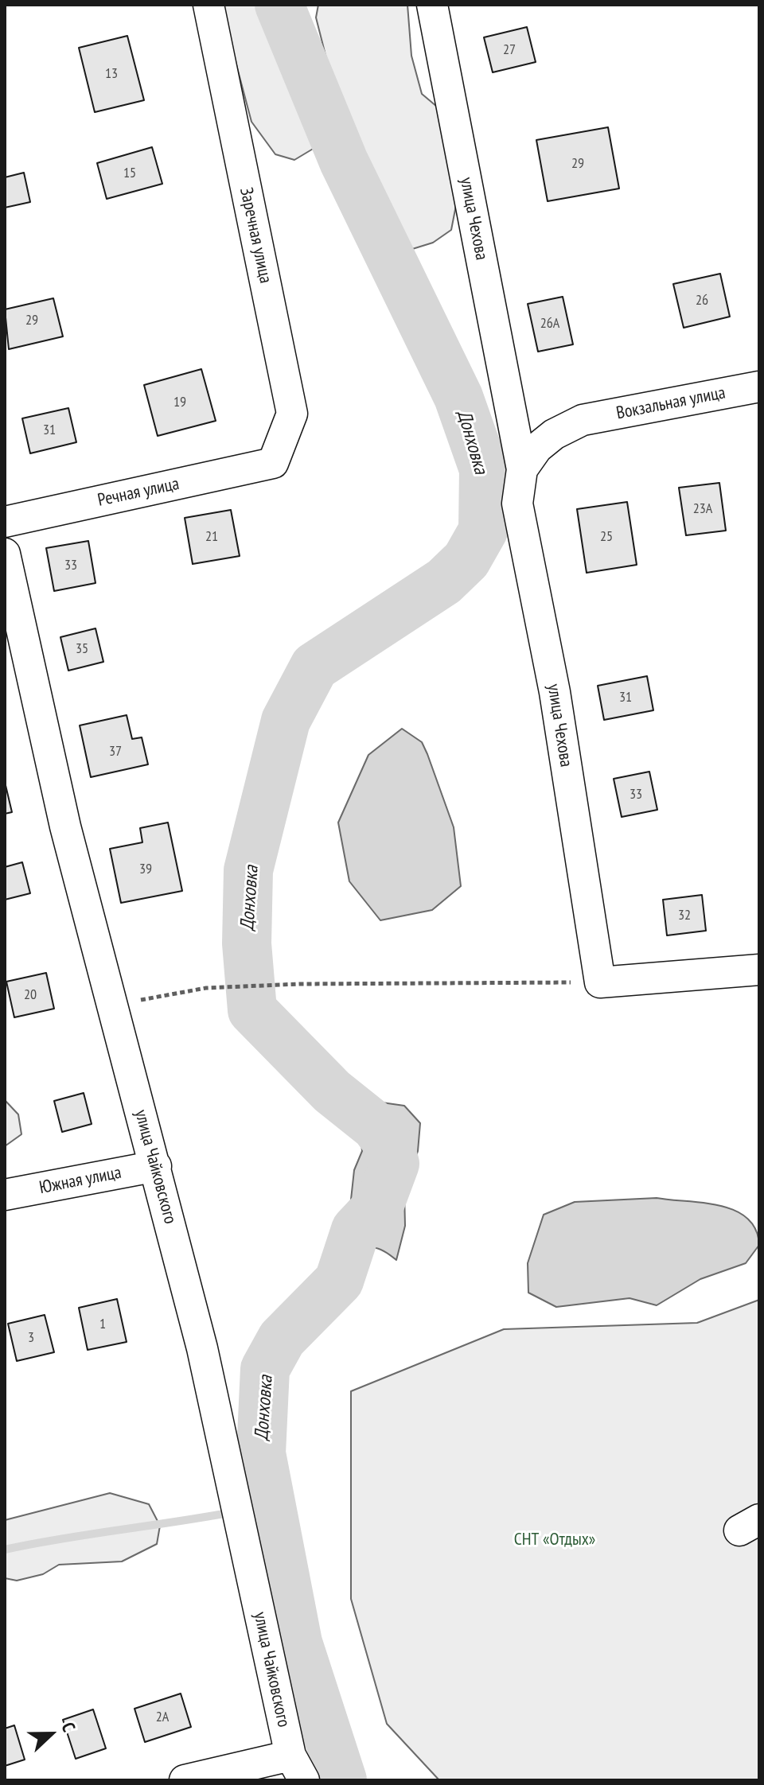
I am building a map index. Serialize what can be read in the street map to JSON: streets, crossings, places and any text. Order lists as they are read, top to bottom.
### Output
{
  "streets": {
    "street": [
      "улица Чехова",
      "Заречная улица",
      "Вокзальная улица",
      "Речная улица",
      "улица Чайковского",
      "Южная улица"
    ]
  },
  "crossings": [
    ["улица Чехова", "Вокзальная улица"],
    ["Заречная улица", "Речная улица"],
    ["улица Чайковского", "Южная улица"]
  ],
  "water": ["Донховка"],
  "parks": ["СНТ «Отдых»"],
  "house_numbers": [
    "27",
    "13",
    "29",
    "15",
    "26",
    "29",
    "26А",
    "19",
    "31",
    "23А",
    "21",
    "25",
    "33",
    "35",
    "31",
    "37",
    "33",
    "39",
    "32",
    "20",
    "1",
    "3",
    "2А"
  ],
  "north": "right"
}
